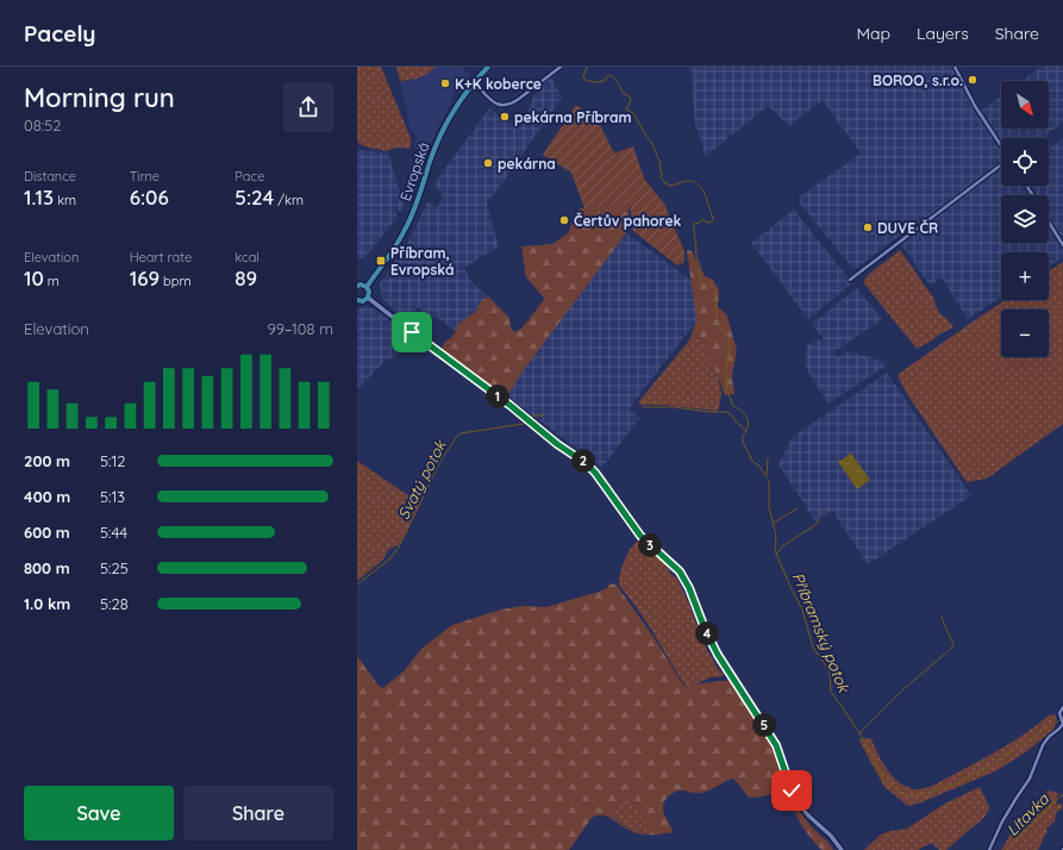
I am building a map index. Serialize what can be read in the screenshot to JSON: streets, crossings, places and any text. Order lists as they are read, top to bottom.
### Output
{
  "streets": {
    "main road": ["Evropská"]
  },
  "water": ["Svatý potok", "Příbramský potok", "Litavka"],
  "places": {
    "other": [
      "BOROO, s.r.o.",
      "K+K koberce",
      "pekárna Příbram",
      "pekárna",
      "Čertův pahorek",
      "DUVE ČR"
    ],
    "transit": ["Příbram, Evropská"]
  },
  "north": "bottom right",
  "page": {
    "header": "Pacely",
    "nav": ["Map", "Layers", "Share"],
    "heading": ["Morning run", "08:52"],
    "map_buttons": ["+", "−"],
    "stats": [
      ["Distance", "1.13 km"],
      ["Time", "6:06"],
      ["Pace", "5:24 /km"],
      ["Elevation", "10 m"],
      ["Heart rate", "169 bpm"],
      ["kcal", "89"]
    ],
    "chart": ["Elevation", "99–108 m"],
    "pins": [
      "1",
      "2",
      "3",
      "4",
      "5"
    ],
    "list": [
      {
        "name": "200 m",
        "note": "5:12"
      },
      {
        "name": "400 m",
        "note": "5:13"
      },
      {
        "name": "600 m",
        "note": "5:44"
      },
      {
        "name": "800 m",
        "note": "5:25"
      },
      {
        "name": "1.0 km",
        "note": "5:28"
      }
    ],
    "buttons": ["Save", "Share"]
  }
}
